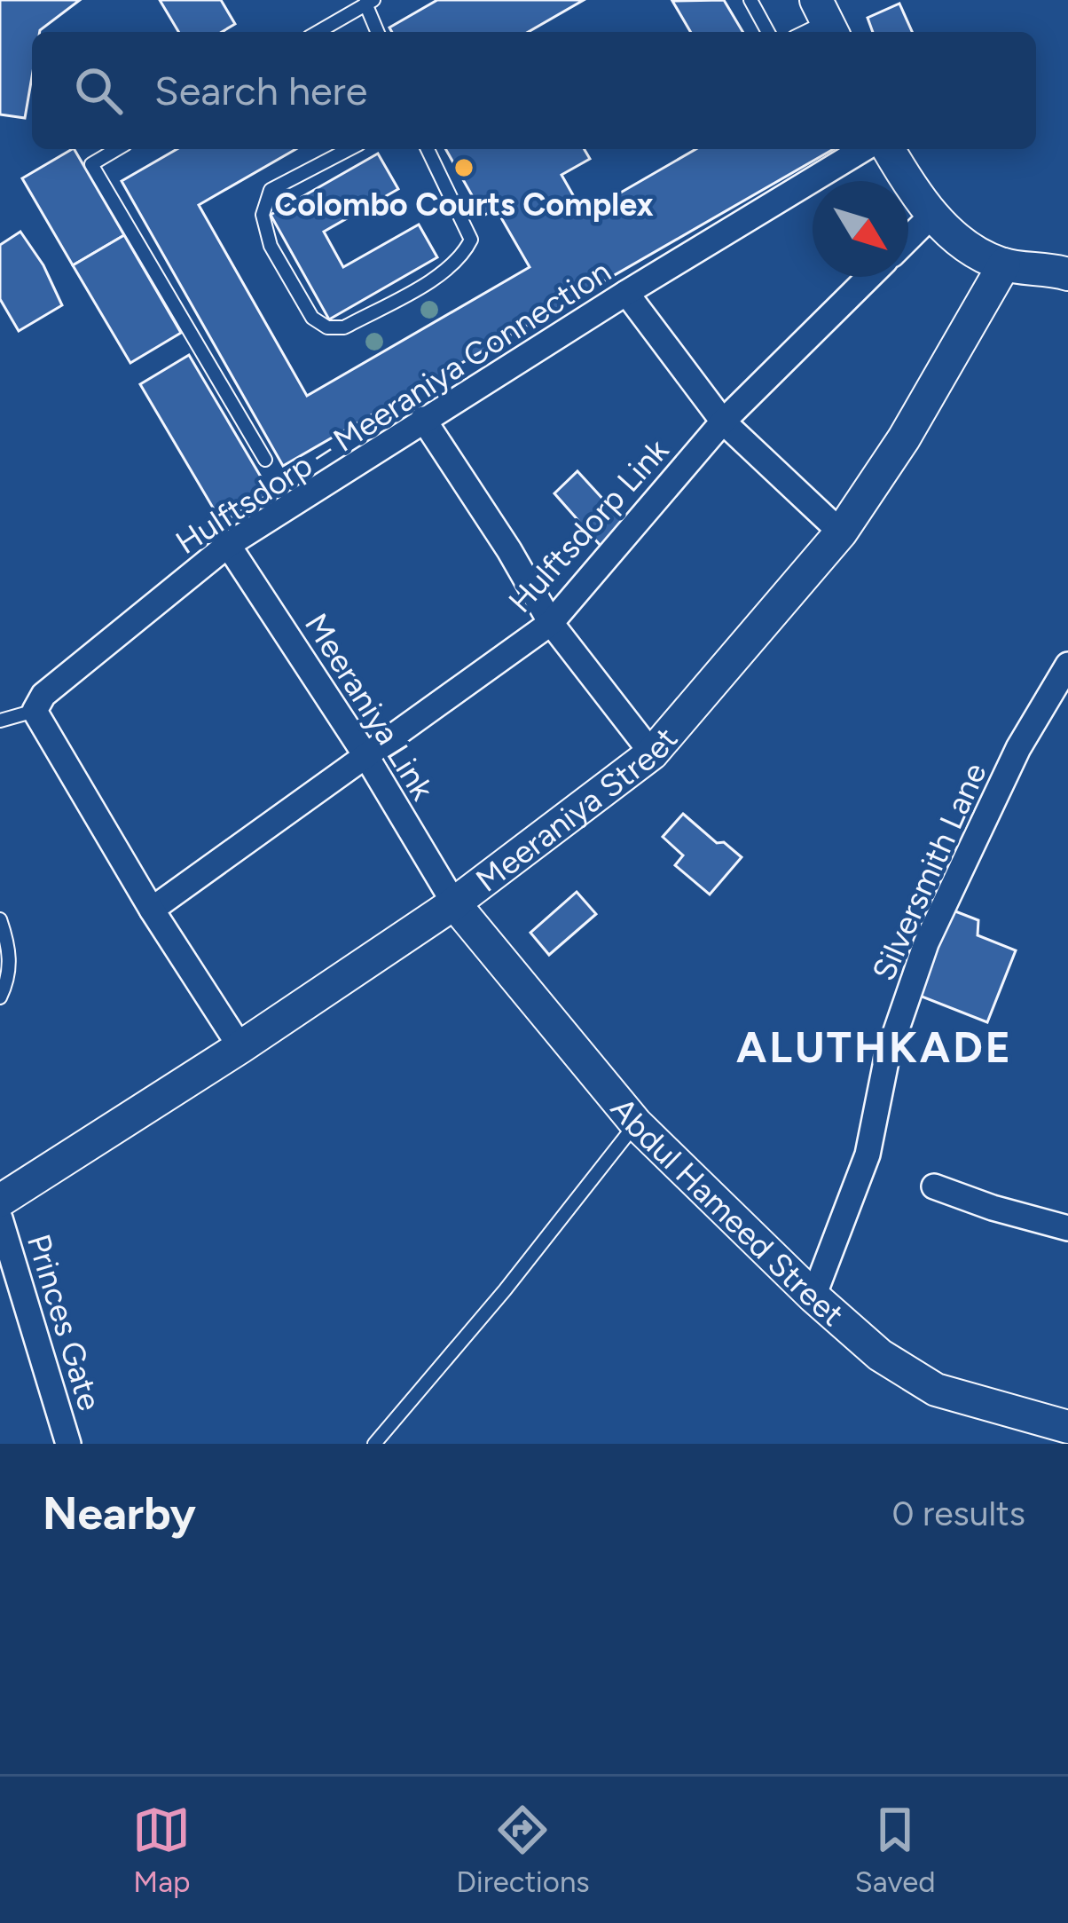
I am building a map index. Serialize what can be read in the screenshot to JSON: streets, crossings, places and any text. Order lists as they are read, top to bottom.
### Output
{
  "streets": {
    "street": [
      "Hulftsdorp – Meeraniya Connection",
      "Hulftsdorp Link",
      "Meeraniya Link",
      "Meeraniya Street",
      "Silversmith Lane",
      "Abdul Hameed Street",
      "Princes Gate"
    ]
  },
  "crossings": [
    ["Hulftsdorp – Meeraniya Connection", "Meeraniya Link"],
    ["Hulftsdorp Link", "Meeraniya Link"],
    ["Meeraniya Link", "Meeraniya Street"],
    ["Meeraniya Link", "Abdul Hameed Street"],
    ["Meeraniya Street", "Abdul Hameed Street"],
    ["Silversmith Lane", "Abdul Hameed Street"]
  ],
  "districts": ["ALUTHKADE"],
  "places": ["Colombo Courts Complex"],
  "north": "bottom right",
  "page": {
    "search": "Search here",
    "heading": ["Nearby", "0 results"],
    "nav": ["Map", "Directions", "Saved"]
  }
}
